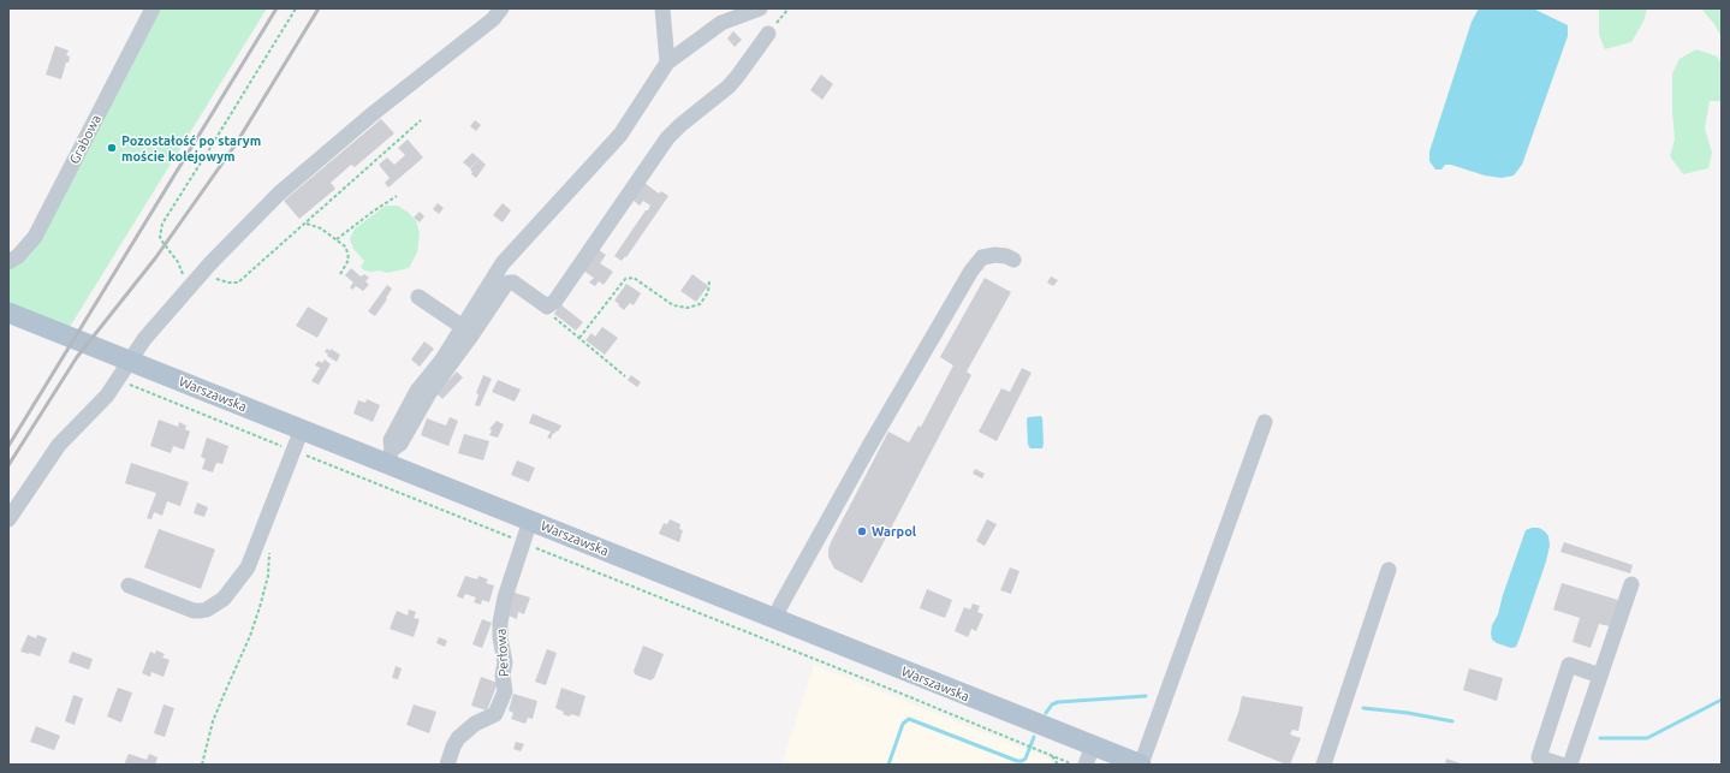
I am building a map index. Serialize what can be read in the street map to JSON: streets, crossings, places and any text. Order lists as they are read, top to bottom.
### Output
{
  "streets": {
    "main road": ["Warszawska"],
    "street": ["Grabowa", "Perłowa"]
  },
  "crossings": [
    ["Warszawska", "Perłowa"]
  ],
  "places": ["Pozostałość po starym moście kolejowym", "Warpol"]
}
